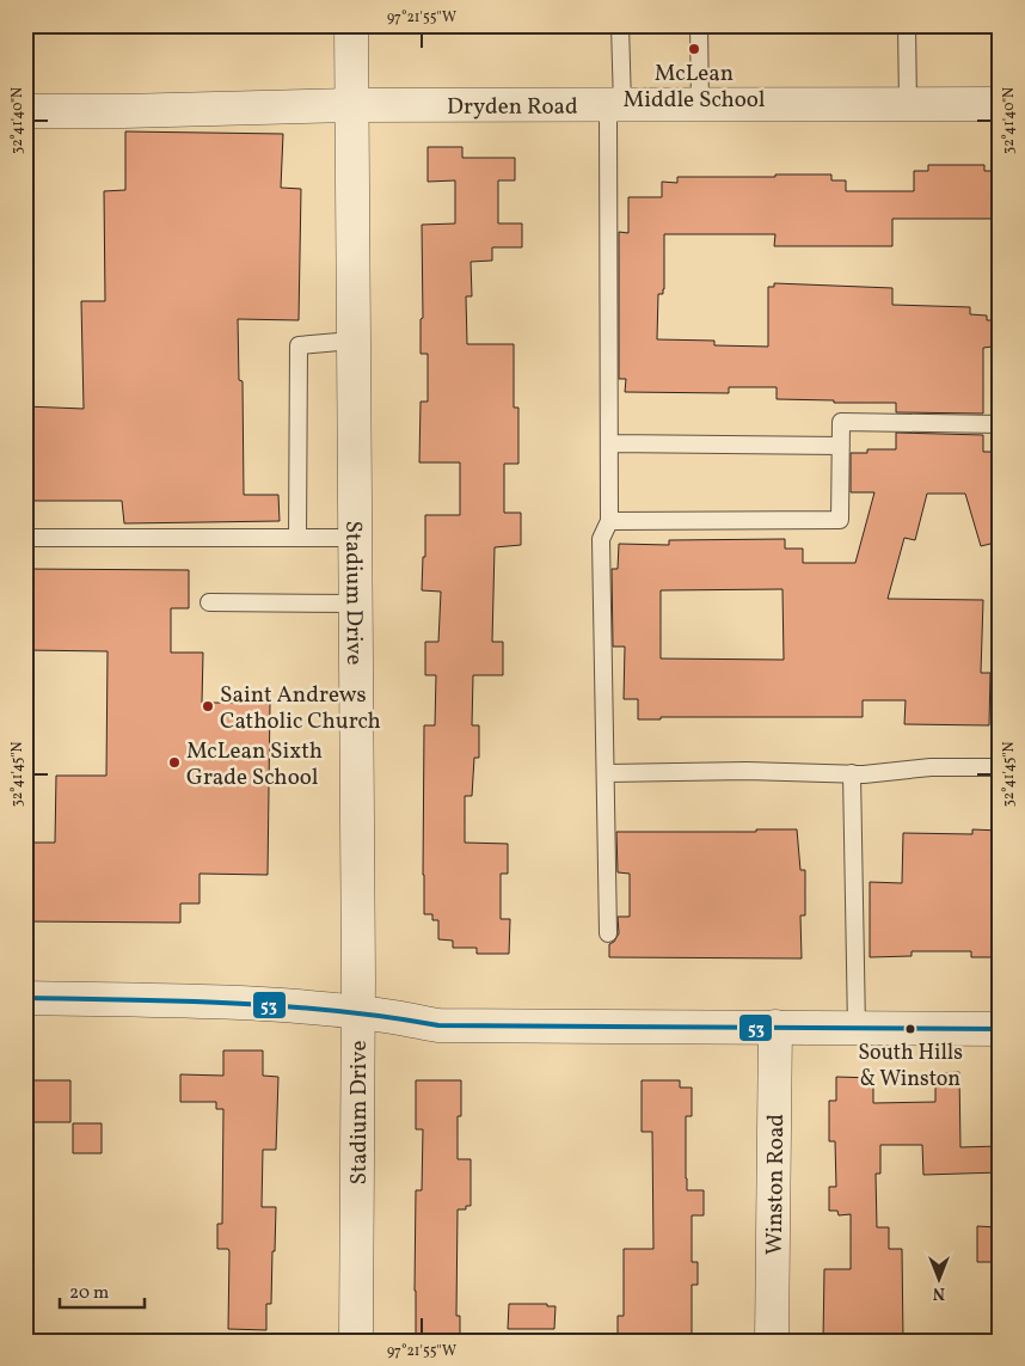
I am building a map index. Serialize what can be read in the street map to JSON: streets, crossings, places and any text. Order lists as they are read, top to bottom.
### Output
{
  "streets": {
    "street": ["Dryden Road", "Stadium Drive", "Winston Road"]
  },
  "crossings": [
    ["Dryden Road", "Stadium Drive"]
  ],
  "places": [
    "McLean Middle School",
    "Saint Andrews Catholic Church",
    "McLean Sixth Grade School",
    "South Hills & Winston"
  ],
  "lines": ["transit line 53"],
  "scale_bar": "20 m",
  "north": "bottom",
  "coordinates": ["97°21'55\"W", "32°41'40\"N", "32°41'45\"N"]
}
